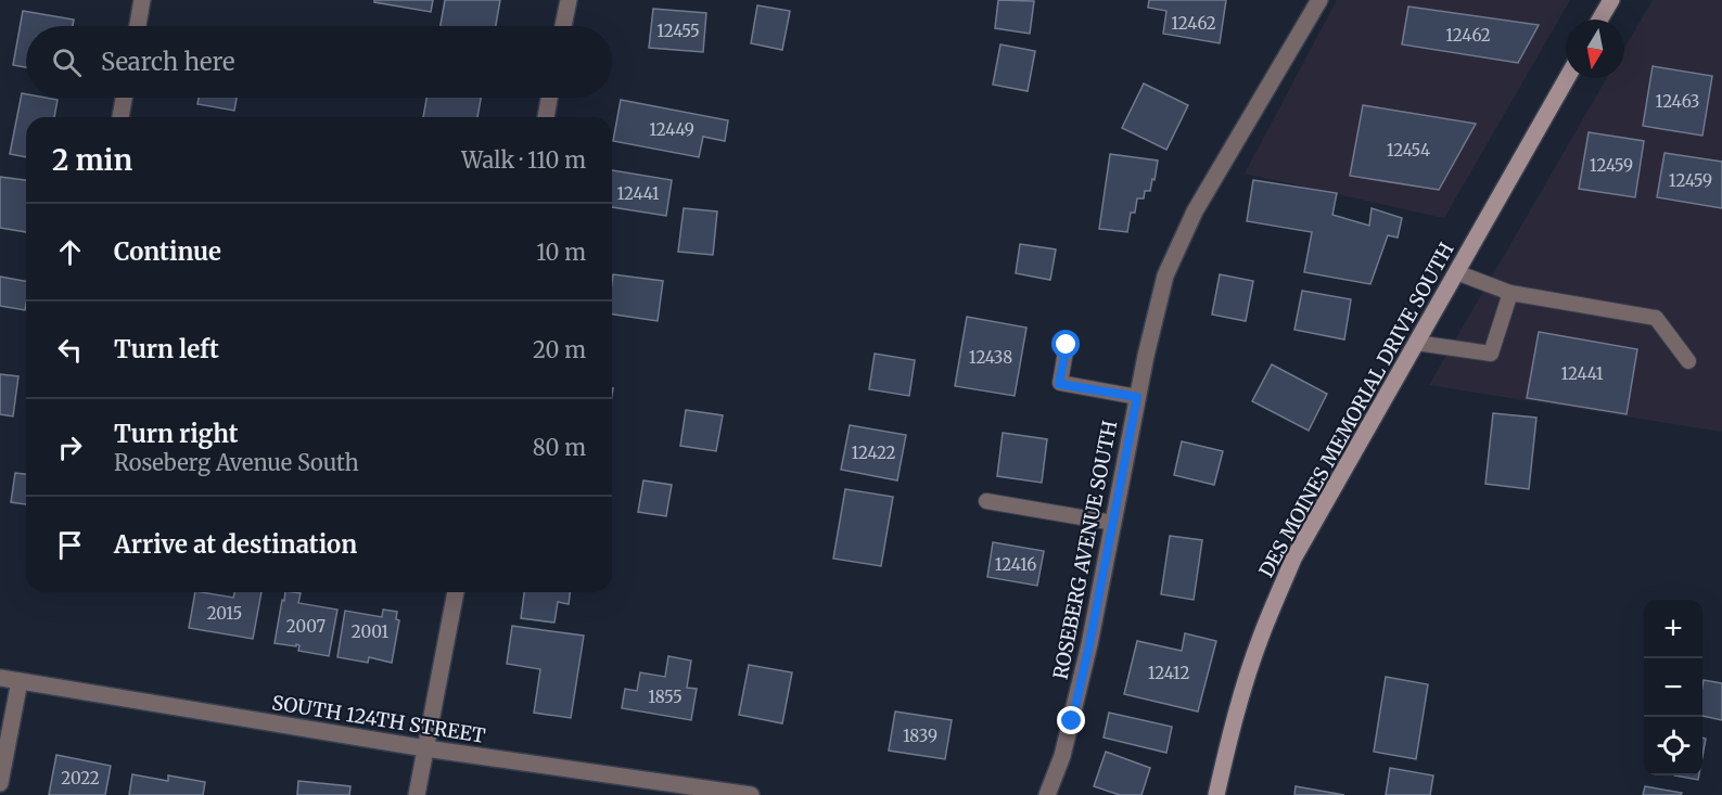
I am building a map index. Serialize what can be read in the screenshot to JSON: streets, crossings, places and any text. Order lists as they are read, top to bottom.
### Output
{
  "streets": {
    "main road": ["DES MOINES MEMORIAL DRIVE SOUTH"],
    "street": ["ROSEBERG AVENUE SOUTH", "SOUTH 124TH STREET"]
  },
  "house_numbers": [
    "12462",
    "12455",
    "12462",
    "12463",
    "12449",
    "12454",
    "12459",
    "12459",
    "12441",
    "12438",
    "12441",
    "12422",
    "12416",
    "2015",
    "2007",
    "2001",
    "12412",
    "1855",
    "1839",
    "2022"
  ],
  "north": "bottom",
  "page": {
    "search": "Search here",
    "heading": ["2 min", "Walk · 110 m"],
    "list": [
      ["Continue", "10 m"],
      ["Turn left", "20 m"],
      ["Turn right", "Roseberg Avenue South", "80 m"],
      "Arrive at destination"
    ],
    "map_buttons": ["+", "−"]
  }
}
